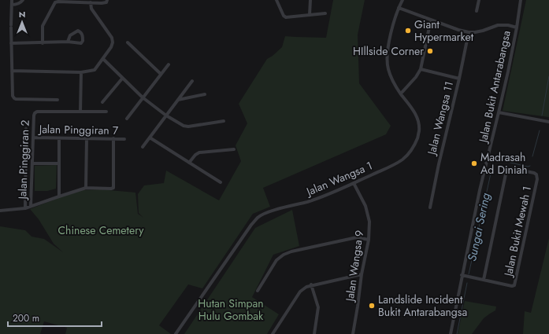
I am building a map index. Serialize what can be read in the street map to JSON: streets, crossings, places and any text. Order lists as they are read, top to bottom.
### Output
{
  "streets": {
    "street": [
      "Jalan Bukit Antarabangsa",
      "Jalan Wangsa 11",
      "Jalan Pinggiran 7",
      "Jalan Pinggiran 2",
      "Jalan Wangsa 1",
      "Jalan Bukit Mewah 1",
      "Jalan Wangsa 9"
    ]
  },
  "crossings": [
    ["Jalan Bukit Antarabangsa", "Jalan Bukit Mewah 1"],
    ["Jalan Pinggiran 7", "Jalan Pinggiran 2"],
    ["Jalan Wangsa 1", "Jalan Wangsa 9"]
  ],
  "water": ["Sungai Sering"],
  "parks": ["Chinese Cemetery", "Hutan Simpan Hulu Gombak"],
  "places": [
    "Giant Hypermarket",
    "HIllside Corner",
    "Madrasah Ad Diniah",
    "Landslide Incident Bukit Antarabangsa"
  ],
  "scale_bar": "200 m",
  "north": "top"
}
